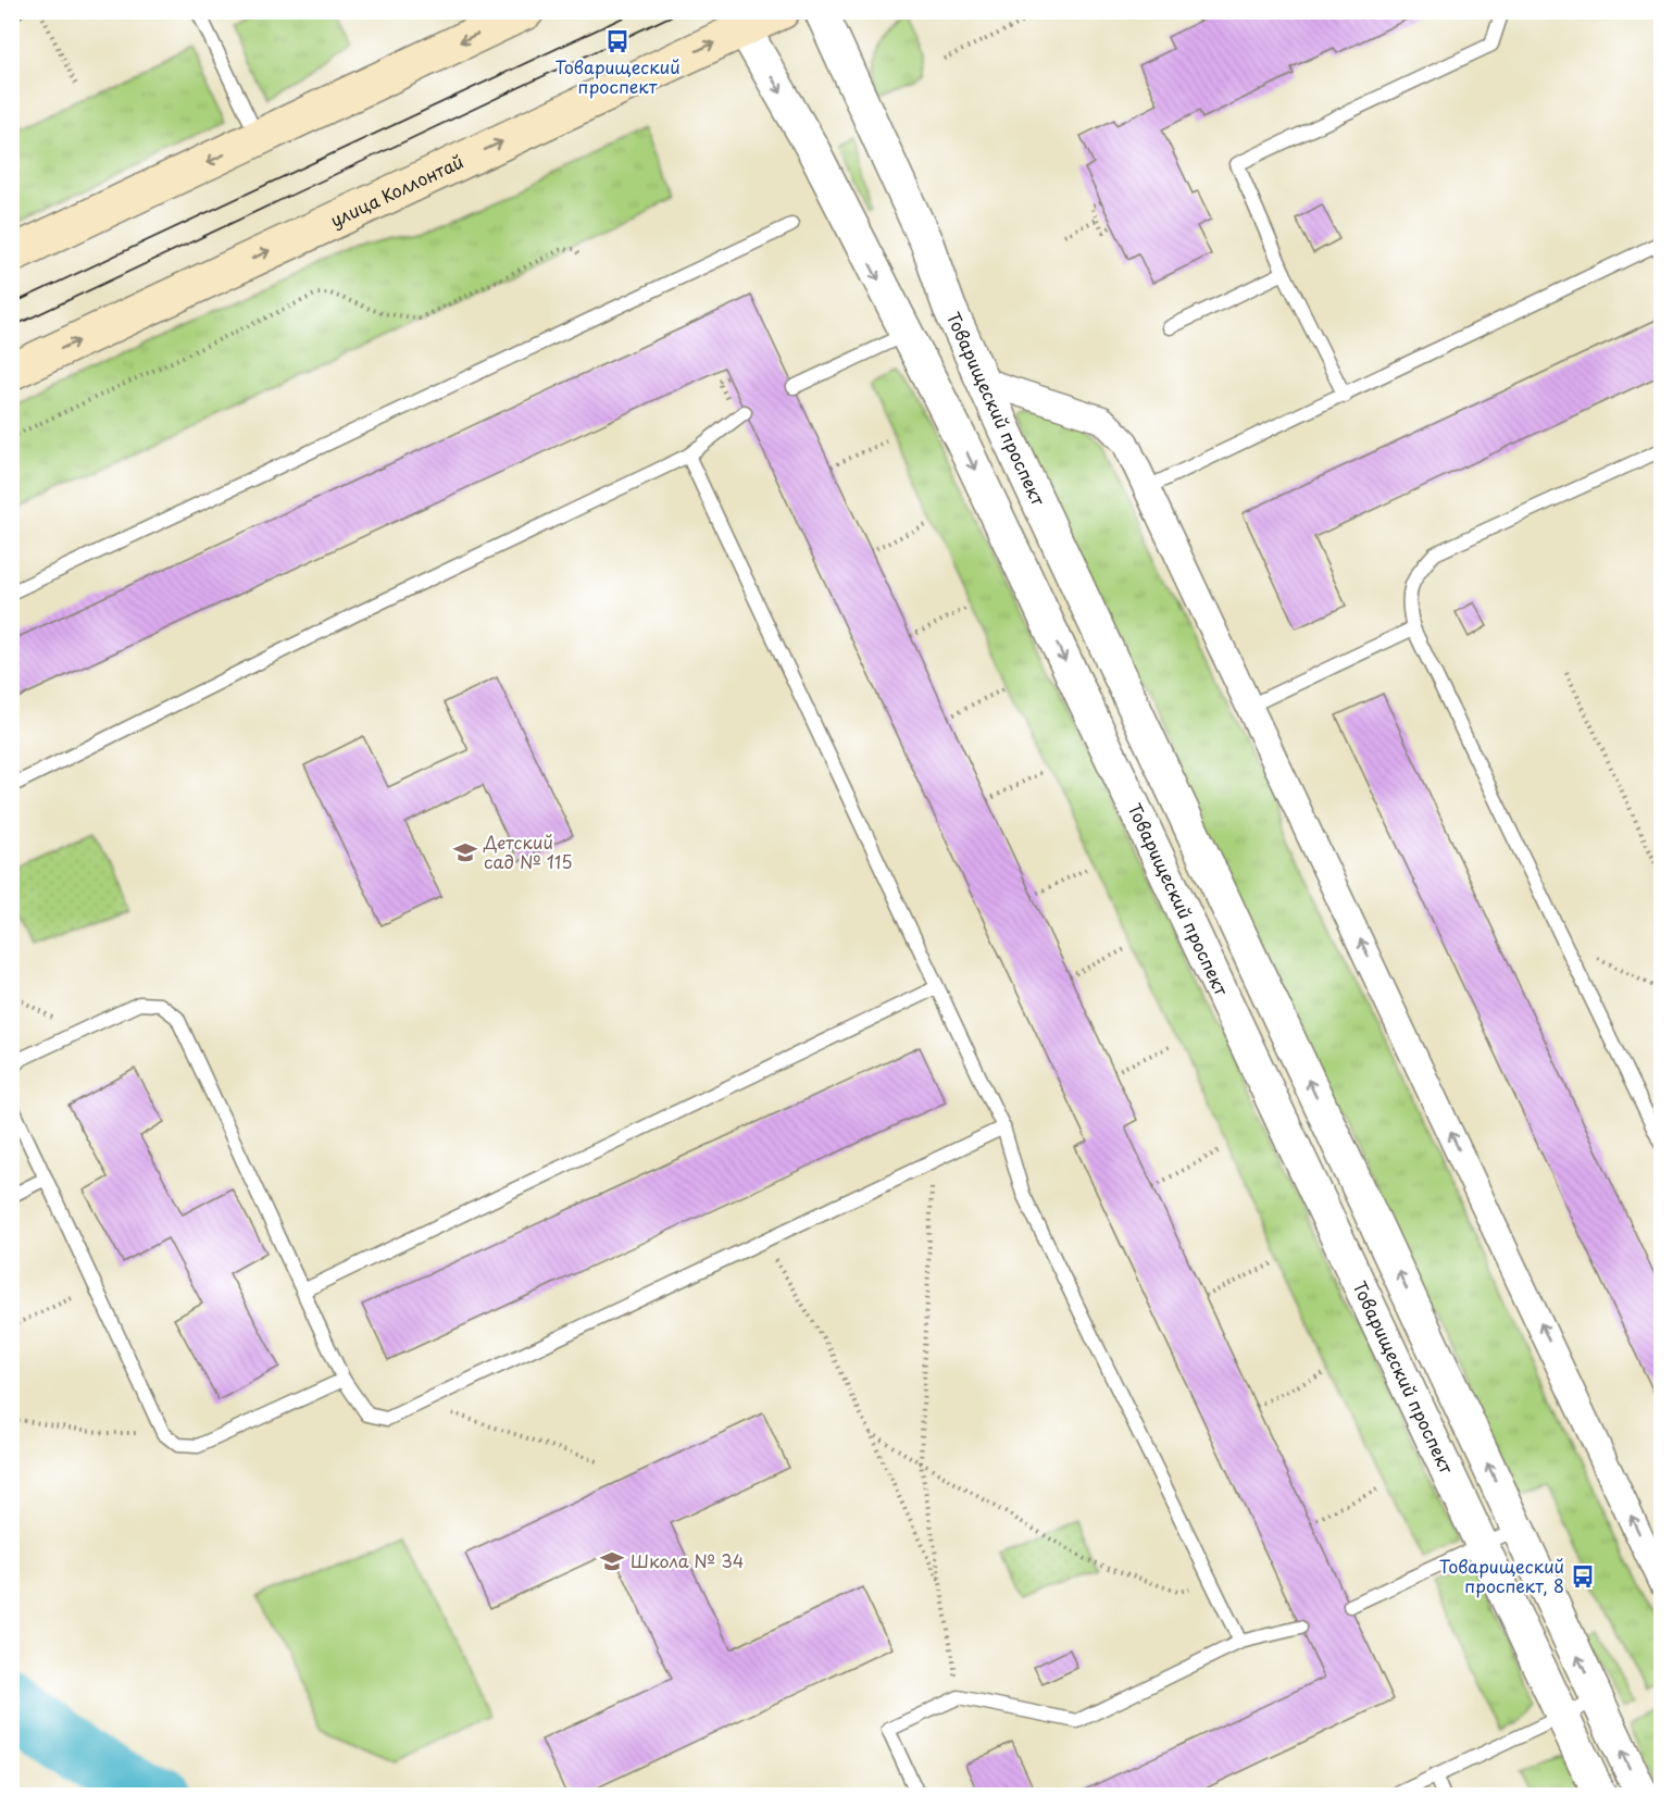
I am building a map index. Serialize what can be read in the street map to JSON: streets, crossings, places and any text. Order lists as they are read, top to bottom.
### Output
{
  "streets": {
    "main road": ["улица Коллонтай"],
    "street": ["Товарищеский проспект"]
  },
  "crossings": [
    ["улица Коллонтай", "Товарищеский проспект"]
  ],
  "places": {
    "bus stop": ["Товарищеский проспект", "Товарищеский проспект, 8"],
    "school or university": ["Детский сад № 115", "Школа № 34"]
  }
}
